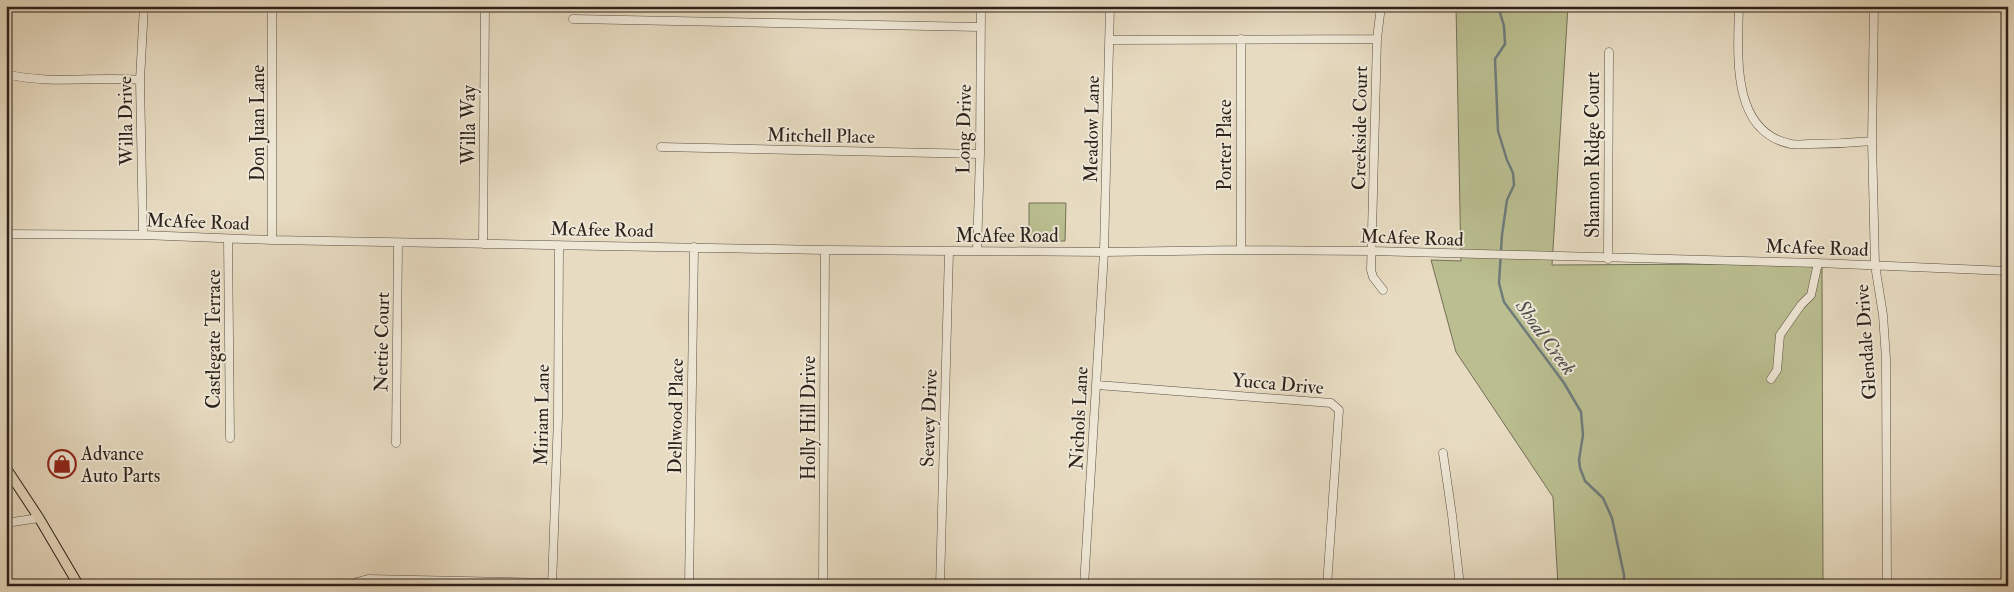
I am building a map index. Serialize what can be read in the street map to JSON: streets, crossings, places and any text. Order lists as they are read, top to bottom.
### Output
{
  "streets": {
    "street": [
      "Willa Drive",
      "Don Juan Lane",
      "Willa Way",
      "Creekside Court",
      "Long Drive",
      "Meadow Lane",
      "Mitchell Place",
      "Porter Place",
      "Shannon Ridge Court",
      "McAfee Road",
      "Castlegate Terrace",
      "Nettie Court",
      "Glendale Drive",
      "Yucca Drive",
      "Miriam Lane",
      "Dellwood Place",
      "Holly Hill Drive",
      "Seavey Drive",
      "Nichols Lane"
    ]
  },
  "crossings": [
    ["Willa Drive", "McAfee Road"],
    ["Don Juan Lane", "McAfee Road"],
    ["Willa Way", "McAfee Road"],
    ["Creekside Court", "McAfee Road"],
    ["Long Drive", "Mitchell Place"],
    ["Long Drive", "McAfee Road"],
    ["Meadow Lane", "McAfee Road"],
    ["Meadow Lane", "Nichols Lane"],
    ["Porter Place", "McAfee Road"],
    ["Shannon Ridge Court", "McAfee Road"],
    ["McAfee Road", "Castlegate Terrace"],
    ["McAfee Road", "Nettie Court"],
    ["McAfee Road", "Glendale Drive"],
    ["McAfee Road", "Miriam Lane"],
    ["McAfee Road", "Dellwood Place"],
    ["McAfee Road", "Holly Hill Drive"],
    ["McAfee Road", "Seavey Drive"],
    ["McAfee Road", "Nichols Lane"],
    ["Yucca Drive", "Nichols Lane"]
  ],
  "water": ["Shoal Creek"],
  "places": {
    "shop": ["Advance Auto Parts"]
  }
}
